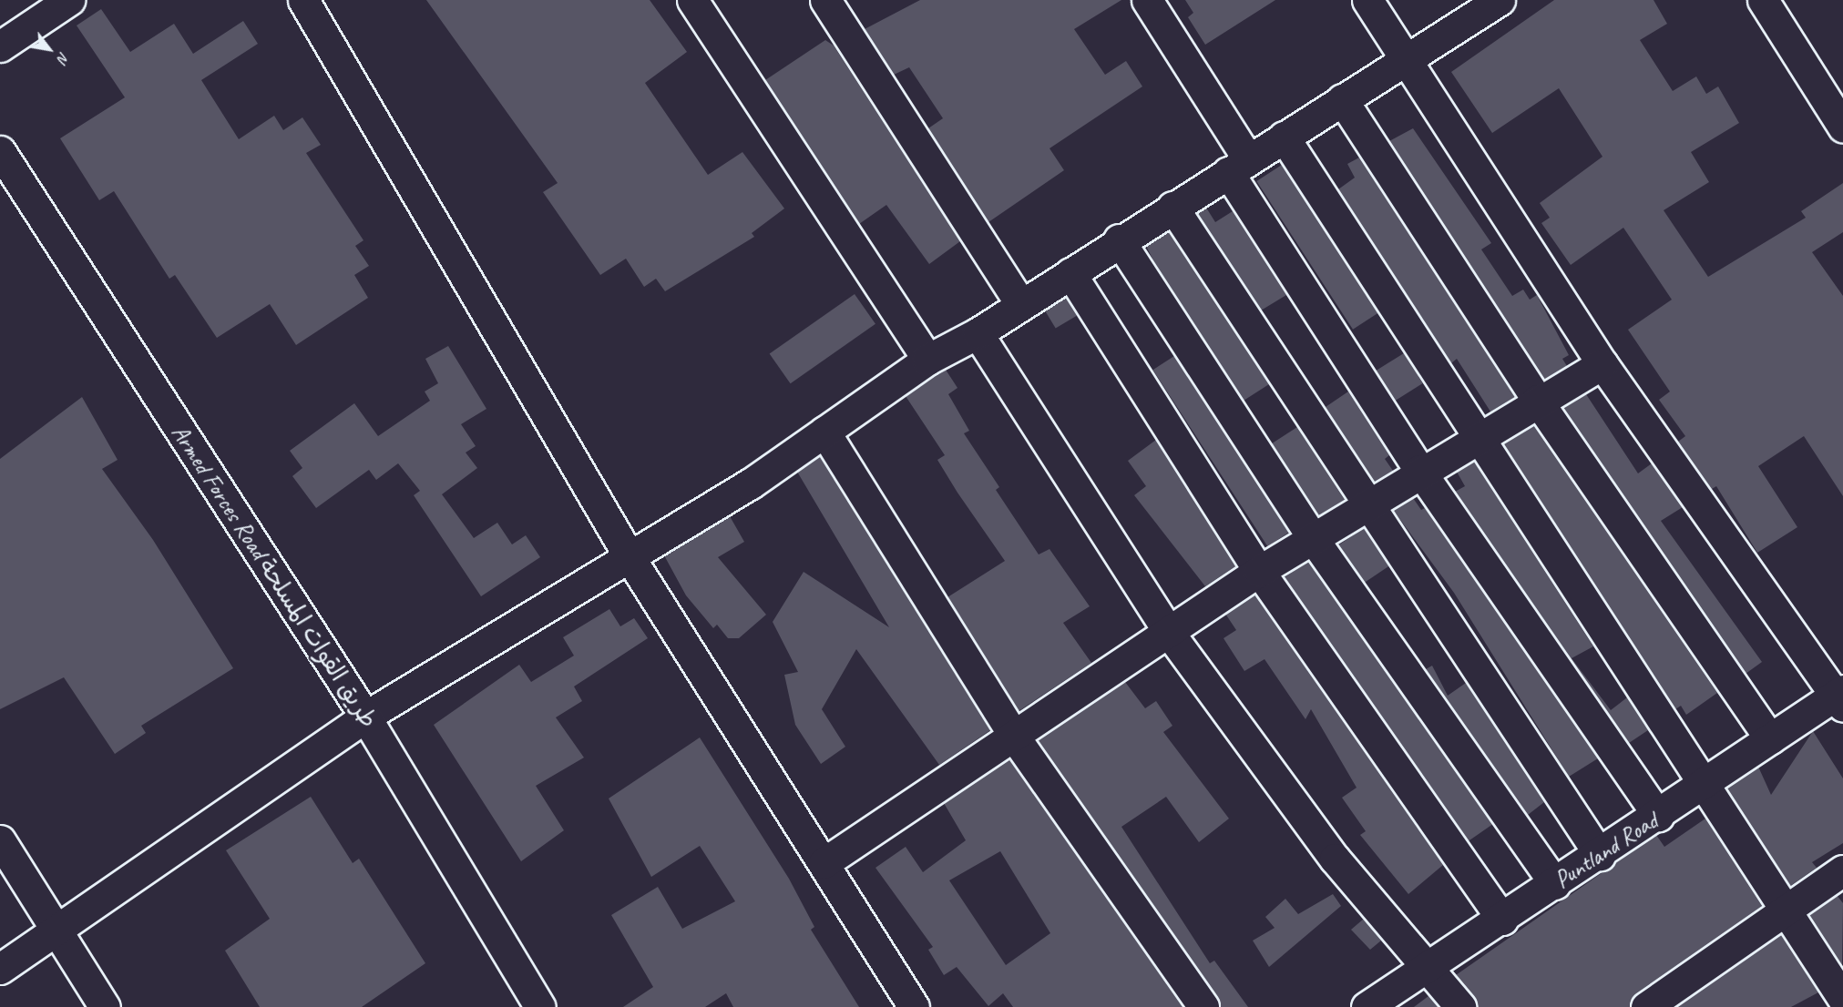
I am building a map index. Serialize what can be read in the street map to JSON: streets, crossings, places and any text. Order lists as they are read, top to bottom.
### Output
{
  "streets": {
    "street": ["Armed Forces Road طريق القوات المسلحة", "Puntland Road"]
  },
  "north": "bottom right"
}
